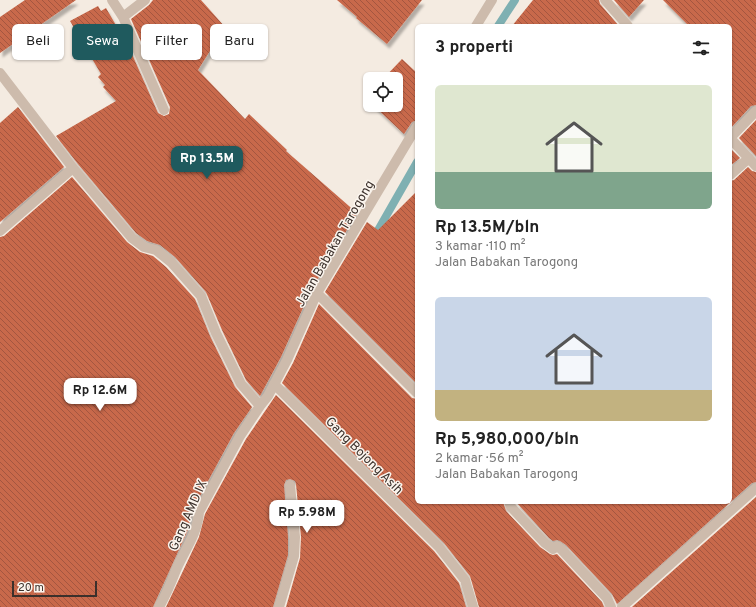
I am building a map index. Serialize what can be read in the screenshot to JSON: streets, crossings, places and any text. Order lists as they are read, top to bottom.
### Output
{
  "streets": {
    "street": ["Jalan Babakan Tarogong", "Gang Bojong Asih", "Gang AMD IX"]
  },
  "crossings": [
    ["Jalan Babakan Tarogong", "Gang Bojong Asih"],
    ["Jalan Babakan Tarogong", "Gang AMD IX"]
  ],
  "scale_bar": "20 m",
  "page": {
    "chip": [
      "Beli",
      "Sewa",
      "Filter",
      "Baru"
    ],
    "heading": "3 properti",
    "list": [
      {
        "name": "Rp 13.5M/bln",
        "note": "3 kamar · 110 m² · Jalan Babakan Tarogong"
      },
      {
        "name": "Rp 5,980,000/bln",
        "note": "2 kamar · 56 m² · Jalan Babakan Tarogong"
      }
    ],
    "price": ["Rp 13.5M", "Rp 12.6M", "Rp 5.98M"],
    "scale": "20 m"
  }
}
